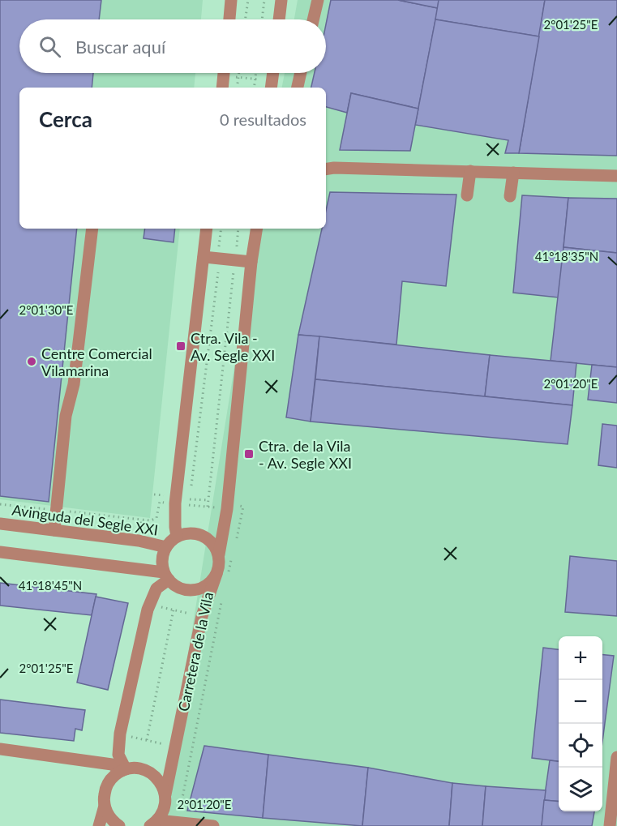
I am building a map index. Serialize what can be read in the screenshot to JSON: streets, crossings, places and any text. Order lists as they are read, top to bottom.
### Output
{
  "streets": {
    "street": ["Avinguda del Segle XXI", "Carretera de la Vila"]
  },
  "crossings": [
    ["Avinguda del Segle XXI", "Carretera de la Vila"]
  ],
  "places": {
    "transit": ["Ctra. Vila - Av. Segle XXI", "Ctra. de la Vila - Av. Segle XXI"],
    "other": ["Centre Comercial Vilamarina"]
  },
  "page": {
    "search": "Buscar aquí",
    "heading": ["Cerca", "0 resultados"],
    "map_buttons": ["+", "−"]
  },
  "coordinates": [
    "2°01'25\"E",
    "41°18'35\"N",
    "2°01'30\"E",
    "2°01'20\"E",
    "41°18'45\"N"
  ]
}
